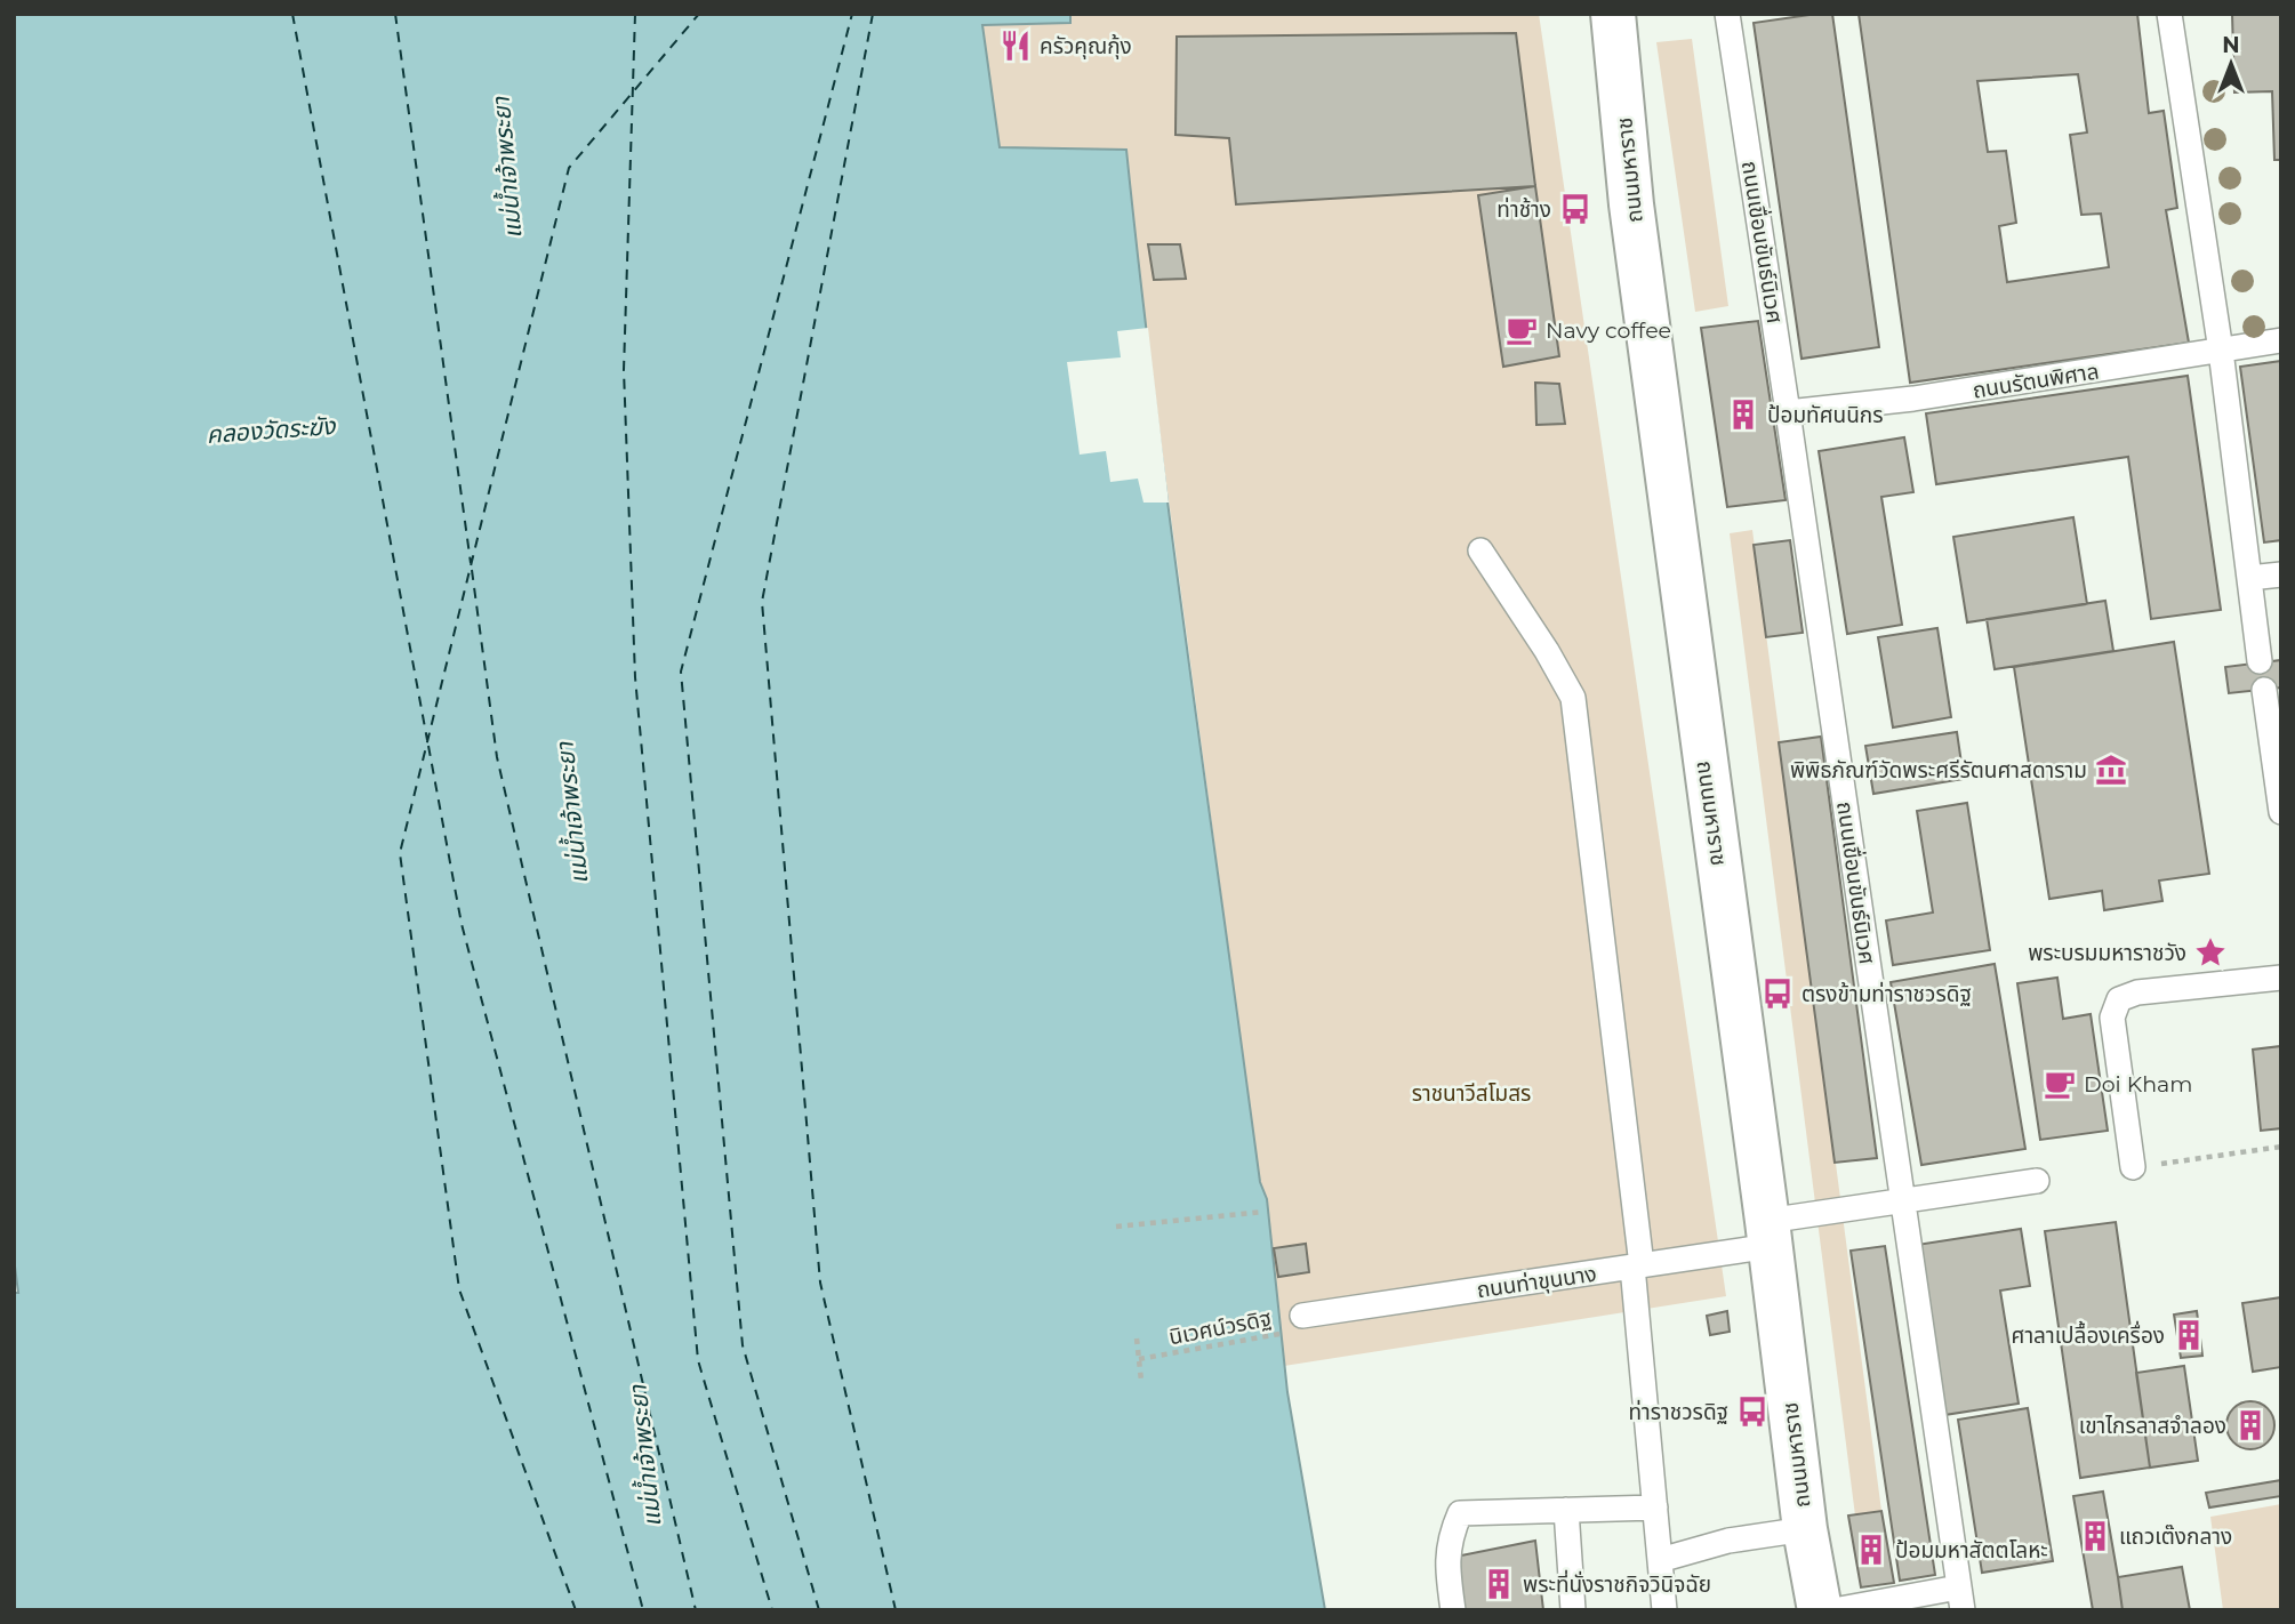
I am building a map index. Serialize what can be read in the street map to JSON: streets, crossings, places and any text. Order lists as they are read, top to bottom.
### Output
{
  "streets": {
    "street": ["ถนนมหาราช"],
    "lane": ["ถนนเขื่อนขันธ์นิเวศ", "ถนนรัตนพิศาล", "ถนนท่าขุนนาง"],
    "path": ["นิเวศน์วรดิฐ"]
  },
  "crossings": [
    ["ถนนมหาราช", "ถนนท่าขุนนาง"],
    ["ถนนเขื่อนขันธ์นิเวศ", "ถนนรัตนพิศาล"],
    ["ถนนเขื่อนขันธ์นิเวศ", "ถนนท่าขุนนาง"],
    ["ถนนท่าขุนนาง", "นิเวศน์วรดิฐ"]
  ],
  "water": ["แม่น้ำเจ้าพระยา", "คลองวัดระฆัง"],
  "parks": ["ราชนาวีสโมสร"],
  "places": {
    "restaurant": ["ครัวคุณกุ้ง"],
    "bus stop": ["ท่าช้าง", "ตรงข้ามท่าราชวรดิฐ", "ท่าราชวรดิฐ"],
    "cafe": ["Navy coffee", "Doi Kham"],
    "building": [
      "ป้อมทัศนนิกร",
      "ศาลาเปลื้องเครื่อง",
      "เขาไกรลาสจำลอง",
      "แถวเต๊งกลาง",
      "ป้อมมหาสัตตโลหะ",
      "พระที่นั่งราชกิจวินิจฉัย"
    ],
    "museum": ["พิพิธภัณฑ์วัดพระศรีรัตนศาสดาราม"],
    "place": ["พระบรมมหาราชวัง"]
  },
  "north": "top"
}
